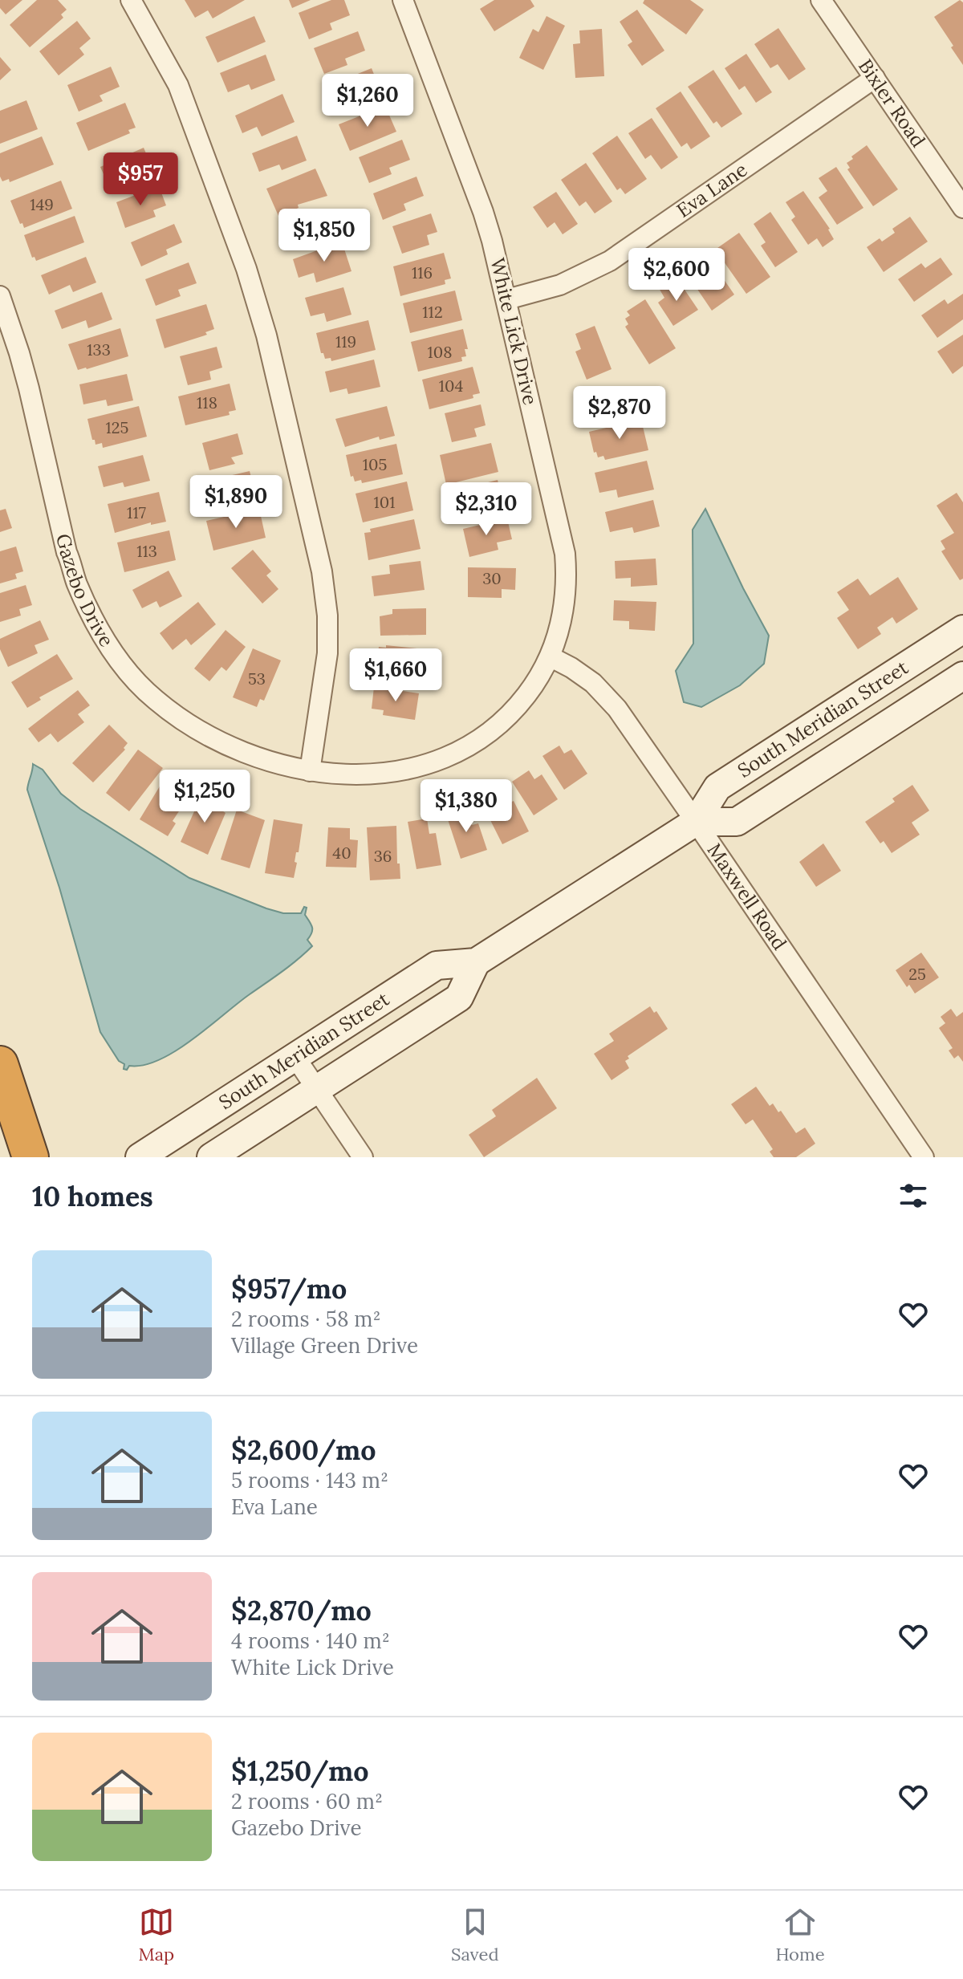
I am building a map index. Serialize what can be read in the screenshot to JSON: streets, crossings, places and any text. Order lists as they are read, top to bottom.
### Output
{
  "streets": {
    "main road": ["South Meridian Street"],
    "street": [
      "Bixler Road",
      "Eva Lane",
      "White Lick Drive",
      "Gazebo Drive",
      "Maxwell Road"
    ]
  },
  "crossings": [
    ["Bixler Road", "Eva Lane"],
    ["Eva Lane", "White Lick Drive"],
    ["White Lick Drive", "Gazebo Drive"],
    ["White Lick Drive", "Maxwell Road"],
    ["South Meridian Street", "Maxwell Road"]
  ],
  "house_numbers": [
    "149",
    "116",
    "112",
    "119",
    "133",
    "108",
    "104",
    "118",
    "125",
    "105",
    "101",
    "117",
    "113",
    "30",
    "53",
    "40",
    "36",
    "25"
  ],
  "page": {
    "price": [
      "$1,260",
      "$957",
      "$1,850",
      "$2,600",
      "$2,870",
      "$1,890",
      "$2,310",
      "$1,660",
      "$1,250",
      "$1,380"
    ],
    "heading": "10 homes",
    "list": [
      {
        "name": "$957/mo",
        "note": "2 rooms · 58 m² · Village Green Drive"
      },
      {
        "name": "$2,600/mo",
        "note": "5 rooms · 143 m² · Eva Lane"
      },
      {
        "name": "$2,870/mo",
        "note": "4 rooms · 140 m² · White Lick Drive"
      },
      {
        "name": "$1,250/mo",
        "note": "2 rooms · 60 m² · Gazebo Drive"
      }
    ],
    "tabs": ["Map", "Saved", "Home"]
  }
}
